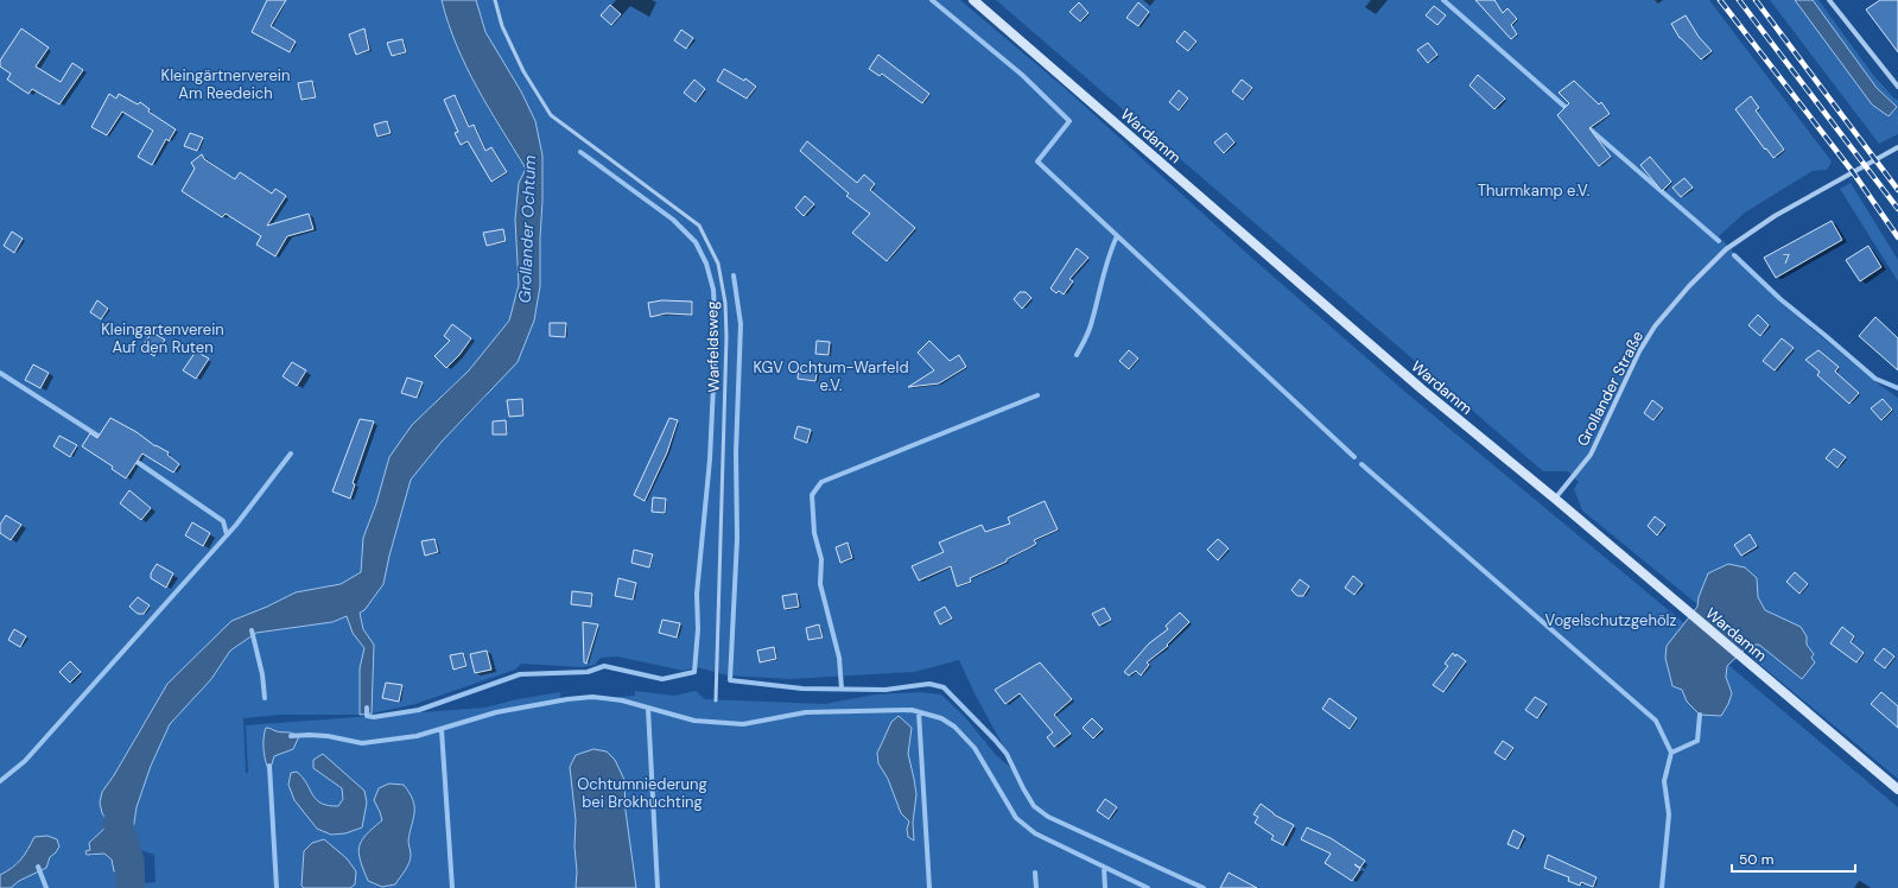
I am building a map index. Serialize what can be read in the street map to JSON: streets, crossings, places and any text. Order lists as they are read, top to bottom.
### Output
{
  "streets": {
    "street": ["Wardamm", "Grollander Straße"],
    "lane": ["Warfeldsweg"]
  },
  "crossings": [
    ["Wardamm", "Grollander Straße"]
  ],
  "water": ["Grollander Ochtum"],
  "parks": [
    "Kleingärtnerverein Am Reedeich",
    "Thurmkamp e.V.",
    "Kleingartenverein Auf den Ruten",
    "KGV Ochtum-Warfeld e.V.",
    "Vogelschutzgehölz",
    "Ochtumniederung bei Brokhuchting"
  ],
  "house_numbers": ["7"],
  "scale_bar": "50 m"
}
